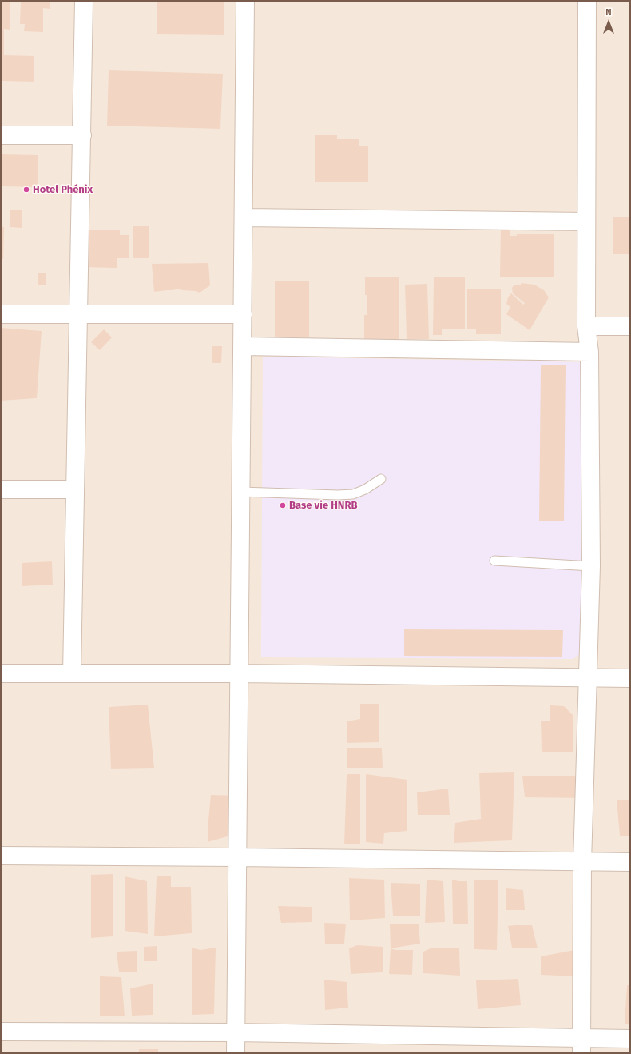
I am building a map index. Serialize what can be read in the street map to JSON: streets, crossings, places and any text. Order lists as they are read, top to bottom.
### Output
{
  "places": ["Hotel Phénix", "Base vie HNRB"],
  "north": "top"
}
